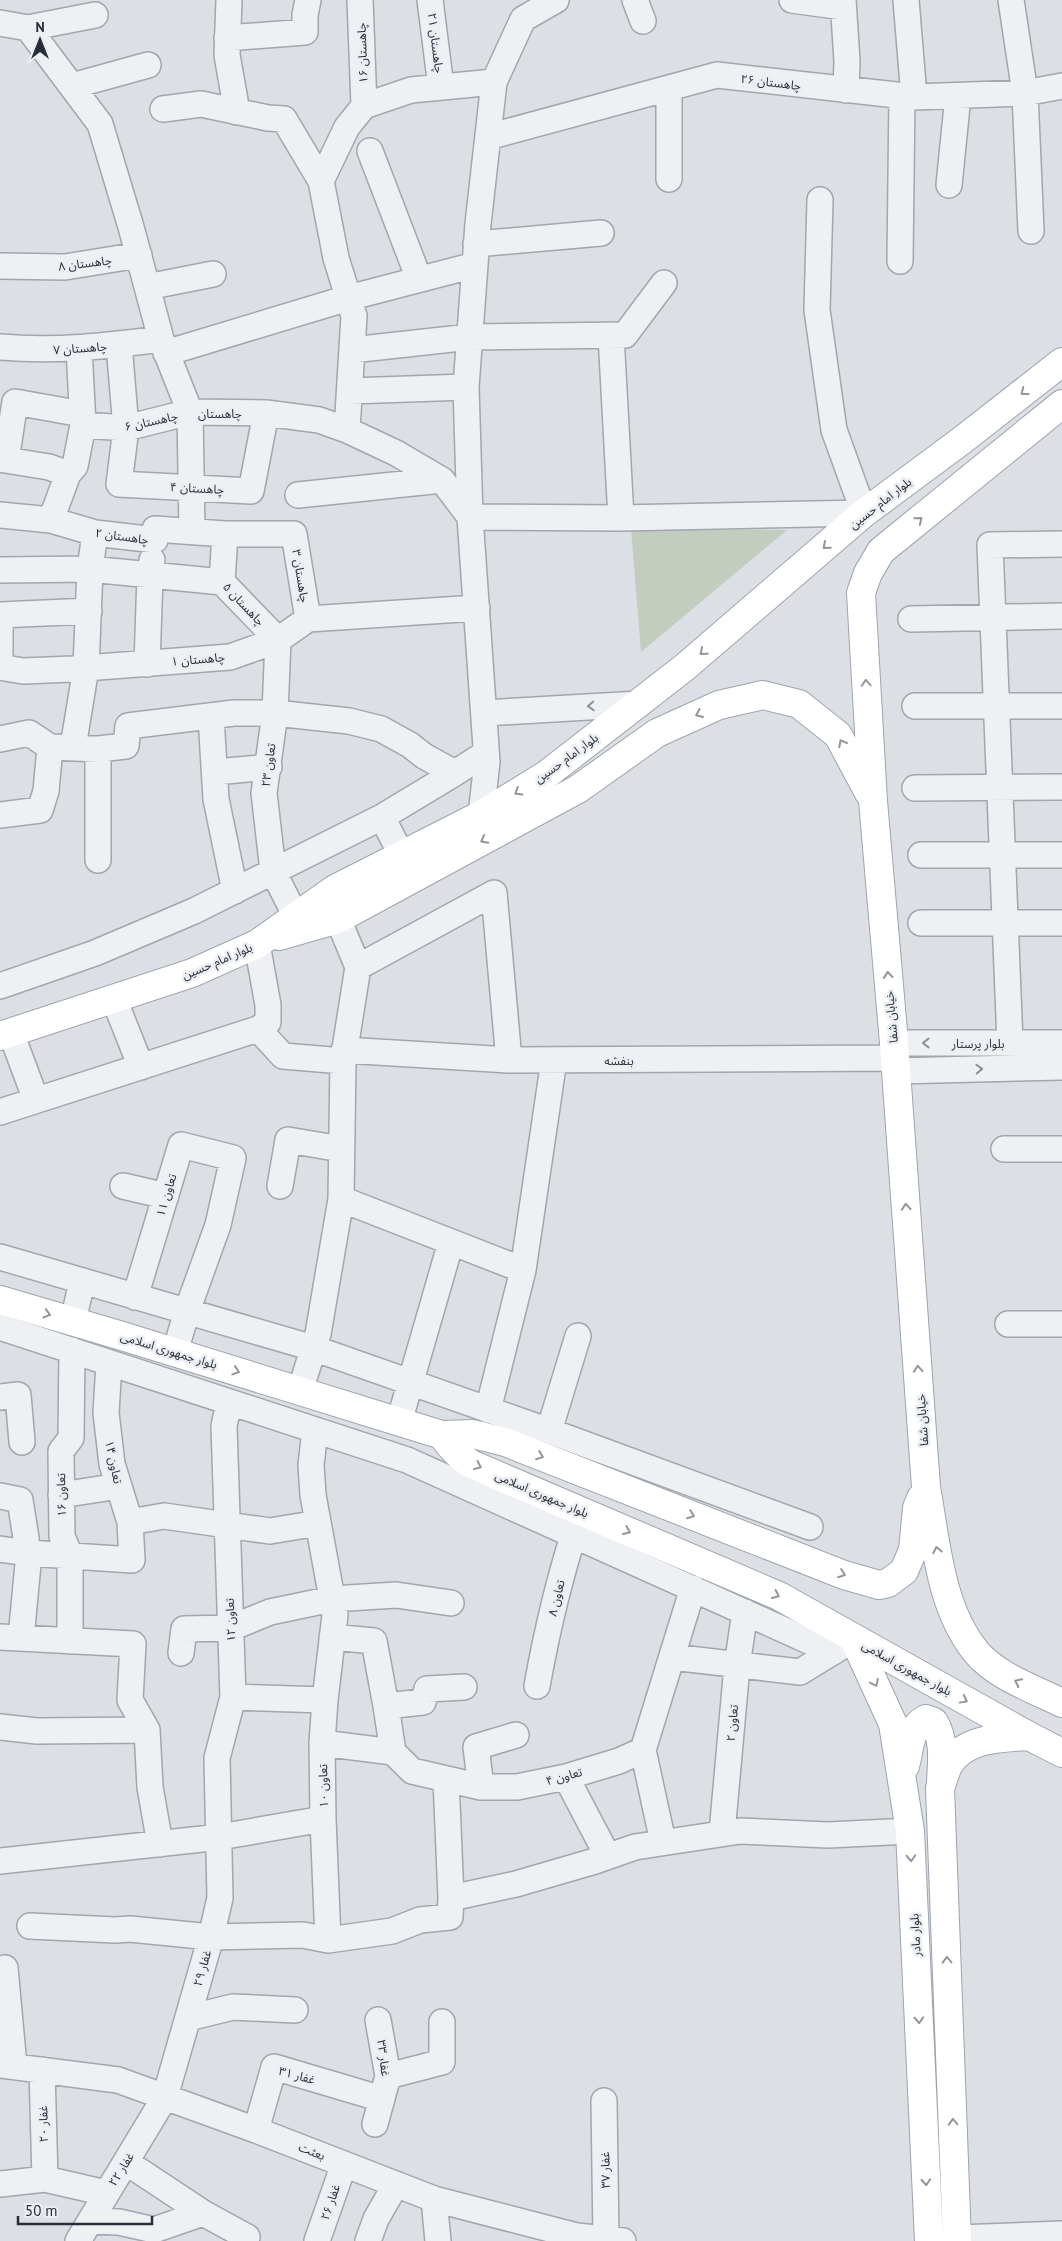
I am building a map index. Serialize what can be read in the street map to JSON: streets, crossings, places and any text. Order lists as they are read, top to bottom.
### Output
{
  "streets": {
    "main road": [
      "بلوار امام حسین",
      "خیابان شفا",
      "بلوار جمهوری اسلامی",
      "بلوار مادر"
    ],
    "street": [
      "چاهستان ۲۱",
      "چاهستان ۱۶",
      "چاهستان ۲۶",
      "چاهستان ۸",
      "چاهستان ۷",
      "چاهستان",
      "چاهستان ۶",
      "چاهستان ۴",
      "چاهستان ۲",
      "چاهستان ۳",
      "چاهستان ۵",
      "چاهستان ۱",
      "تعاون ۲۳",
      "بلوار پرستار",
      "بنفشه",
      "تعاون ۱۱",
      "تعاون ۱۴",
      "تعاون ۱۶",
      "تعاون ۸",
      "تعاون ۱۲",
      "تعاون ۲",
      "تعاون ۴",
      "تعاون ۱۰",
      "غفار ۲۹",
      "غفار ۳۳",
      "غفار ۳۱",
      "غفار ۲۰",
      "بعثت",
      "غفار ۲۲",
      "غفار ۳۷",
      "غفار ۲۶"
    ]
  },
  "crossings": [
    ["چاهستان ۸", "چاهستان"],
    ["چاهستان ۷", "چاهستان"],
    ["چاهستان", "چاهستان ۶"],
    ["چاهستان", "چاهستان ۴"],
    ["چاهستان ۶", "چاهستان ۴"],
    ["بلوار امام حسین", "تعاون ۲۳"],
    ["چاهستان ۲", "چاهستان ۳"],
    ["چاهستان ۲", "چاهستان ۵"],
    ["چاهستان ۳", "چاهستان ۱"],
    ["چاهستان ۵", "چاهستان ۱"],
    ["چاهستان ۵", "تعاون ۲۳"],
    ["چاهستان ۱", "تعاون ۲۳"],
    ["خیابان شفا", "بلوار پرستار"],
    ["خیابان شفا", "بنفشه"],
    ["بلوار پرستار", "بنفشه"],
    ["بلوار جمهوری اسلامی", "تعاون ۸"],
    ["بلوار جمهوری اسلامی", "بلوار مادر"],
    ["تعاون ۱۴", "تعاون ۱۶"],
    ["تعاون ۱۲", "تعاون ۱۰"],
    ["تعاون ۱۲", "غفار ۲۹"],
    ["تعاون ۱۰", "غفار ۲۹"],
    ["غفار ۲۹", "بعثت"],
    ["غفار ۲۹", "غفار ۲۲"],
    ["غفار ۳۳", "غفار ۳۱"],
    ["غفار ۳۱", "بعثت"],
    ["غفار ۲۰", "بعثت"],
    ["بعثت", "غفار ۲۲"],
    ["بعثت", "غفار ۳۷"],
    ["بعثت", "غفار ۲۶"]
  ],
  "one_way": ["بلوار امام حسین", "خیابان شفا", "بلوار جمهوری اسلامی"],
  "scale_bar": "50 m",
  "north": "top"
}
